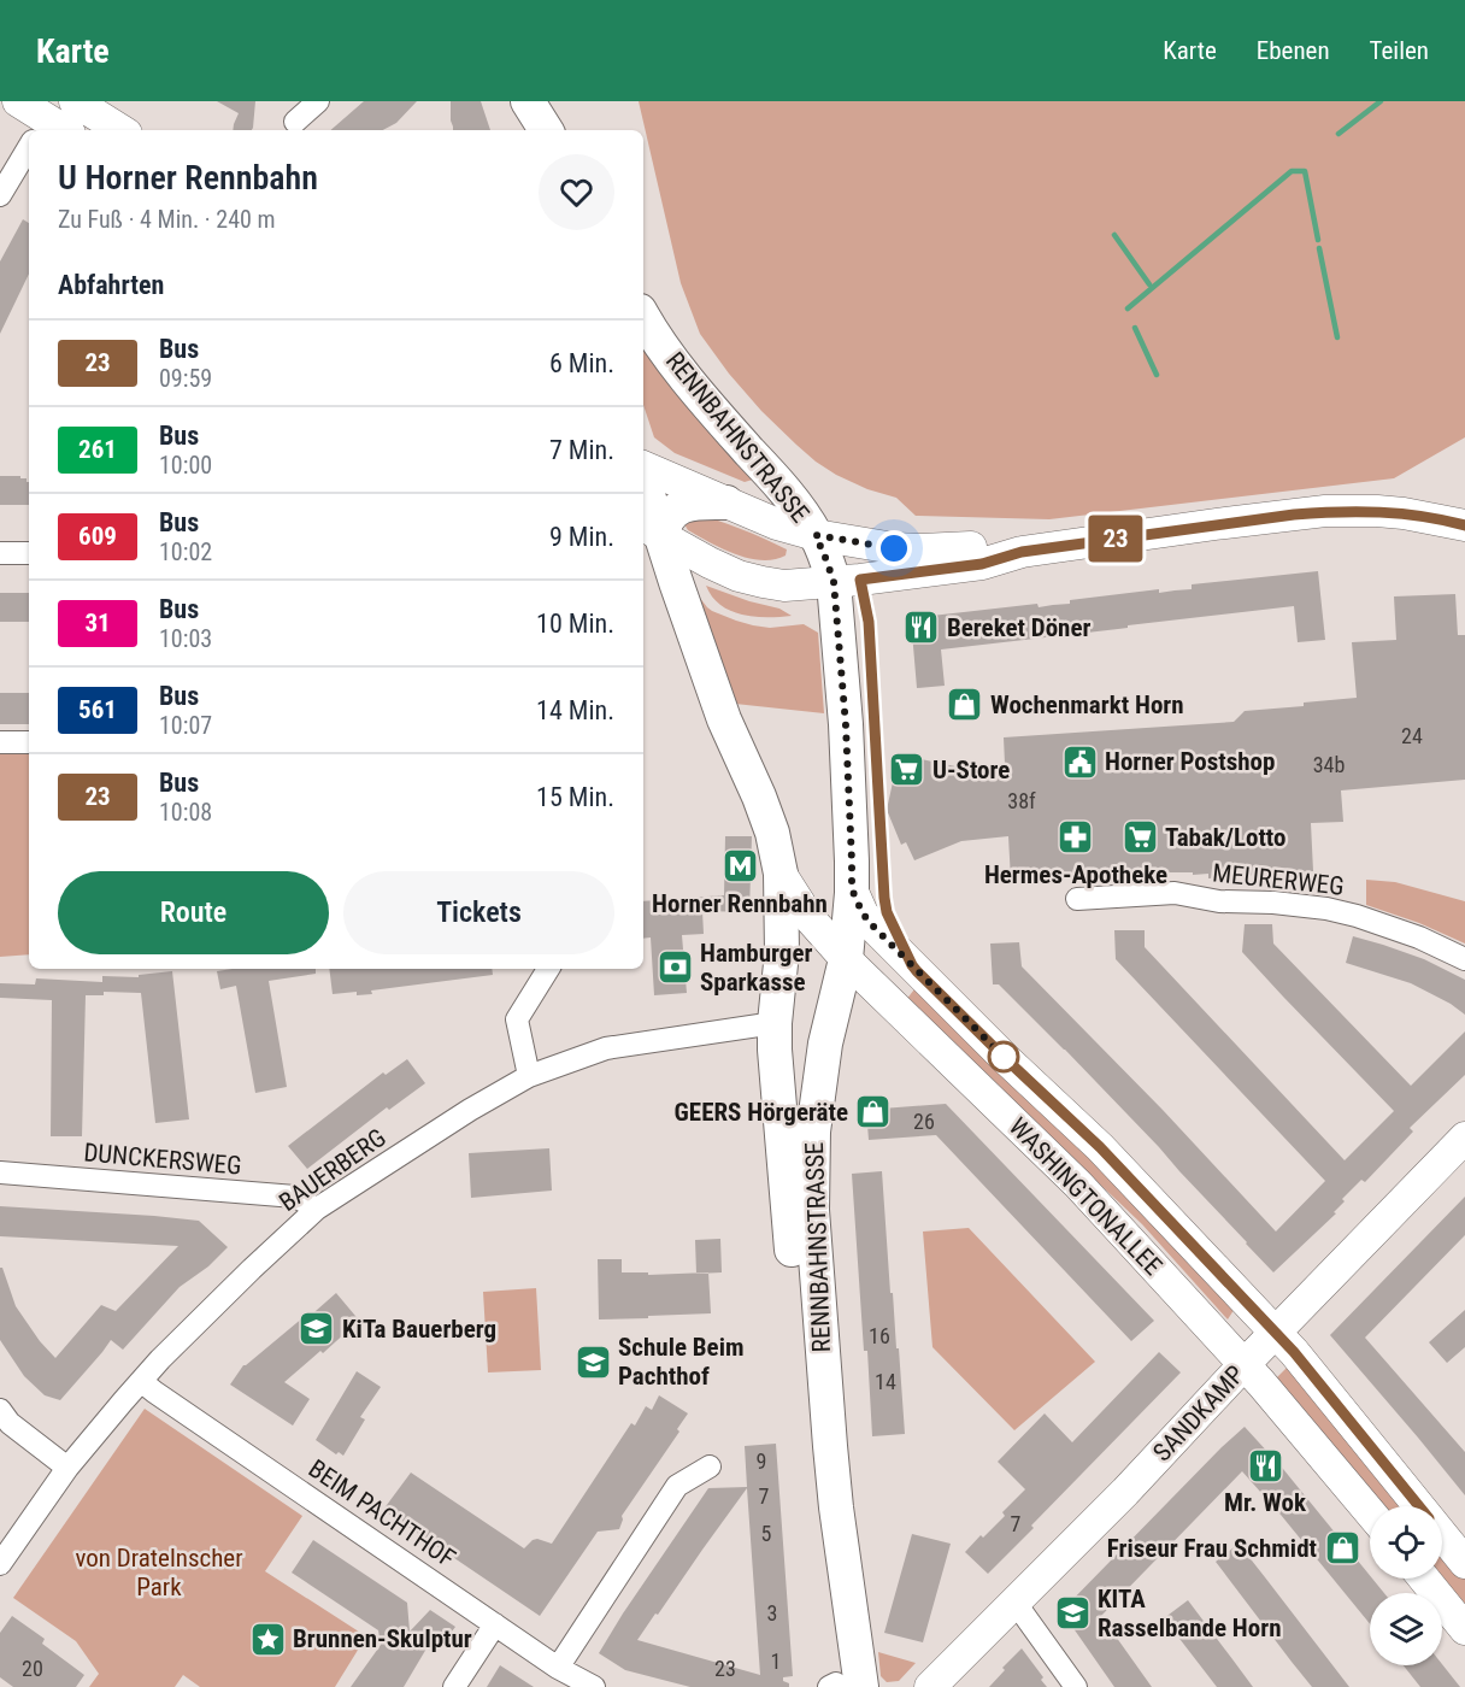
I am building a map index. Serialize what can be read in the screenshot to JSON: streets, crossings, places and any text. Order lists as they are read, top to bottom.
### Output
{
  "streets": {
    "main road": ["RENNBAHNSTRASSE"],
    "street": [
      "MEURERWEG",
      "DUNCKERSWEG",
      "BAUERBERG",
      "WASHINGTONALLEE",
      "SANDKAMP",
      "BEIM PACHTHOF"
    ]
  },
  "crossings": [
    ["RENNBAHNSTRASSE", "BAUERBERG"],
    ["RENNBAHNSTRASSE", "WASHINGTONALLEE"],
    ["DUNCKERSWEG", "BAUERBERG"],
    ["BAUERBERG", "BEIM PACHTHOF"],
    ["WASHINGTONALLEE", "SANDKAMP"]
  ],
  "parks": ["von Dratelnscher Park"],
  "places": {
    "restaurant": ["Bereket Döner", "Mr. Wok"],
    "shop": ["Wochenmarkt Horn", "GEERS Hörgeräte", "Friseur Frau Schmidt"],
    "public building": ["Horner Postshop"],
    "supermarket": ["U-Store", "Tabak/Lotto"],
    "pharmacy": ["Hermes-Apotheke"],
    "metro station": ["Horner Rennbahn"],
    "bank": ["Hamburger Sparkasse"],
    "school or university": ["KiTa Bauerberg", "Schule Beim Pachthof", "KITA Rasselbande Horn"],
    "place": ["Brunnen-Skulptur"]
  },
  "lines": ["bus line 23"],
  "house_numbers": [
    "24",
    "34b",
    "38f",
    "26",
    "16",
    "14",
    "9",
    "7",
    "7",
    "5",
    "3",
    "1",
    "20",
    "23"
  ],
  "page": {
    "header": "Karte",
    "nav": ["Karte", "Ebenen", "Teilen"],
    "on_map": "23",
    "heading": [
      ["U Horner Rennbahn", "Zu Fuß · 4 Min. · 240 m"],
      "Abfahrten"
    ],
    "list": [
      {
        "mark": "23",
        "name": "Bus",
        "note": "09:59",
        "value": "6 Min."
      },
      {
        "mark": "261",
        "name": "Bus",
        "note": "10:00",
        "value": "7 Min."
      },
      {
        "mark": "609",
        "name": "Bus",
        "note": "10:02",
        "value": "9 Min."
      },
      {
        "mark": "31",
        "name": "Bus",
        "note": "10:03",
        "value": "10 Min."
      },
      {
        "mark": "561",
        "name": "Bus",
        "note": "10:07",
        "value": "14 Min."
      },
      {
        "mark": "23",
        "name": "Bus",
        "note": "10:08",
        "value": "15 Min."
      }
    ],
    "buttons": ["Route", "Tickets"]
  }
}
